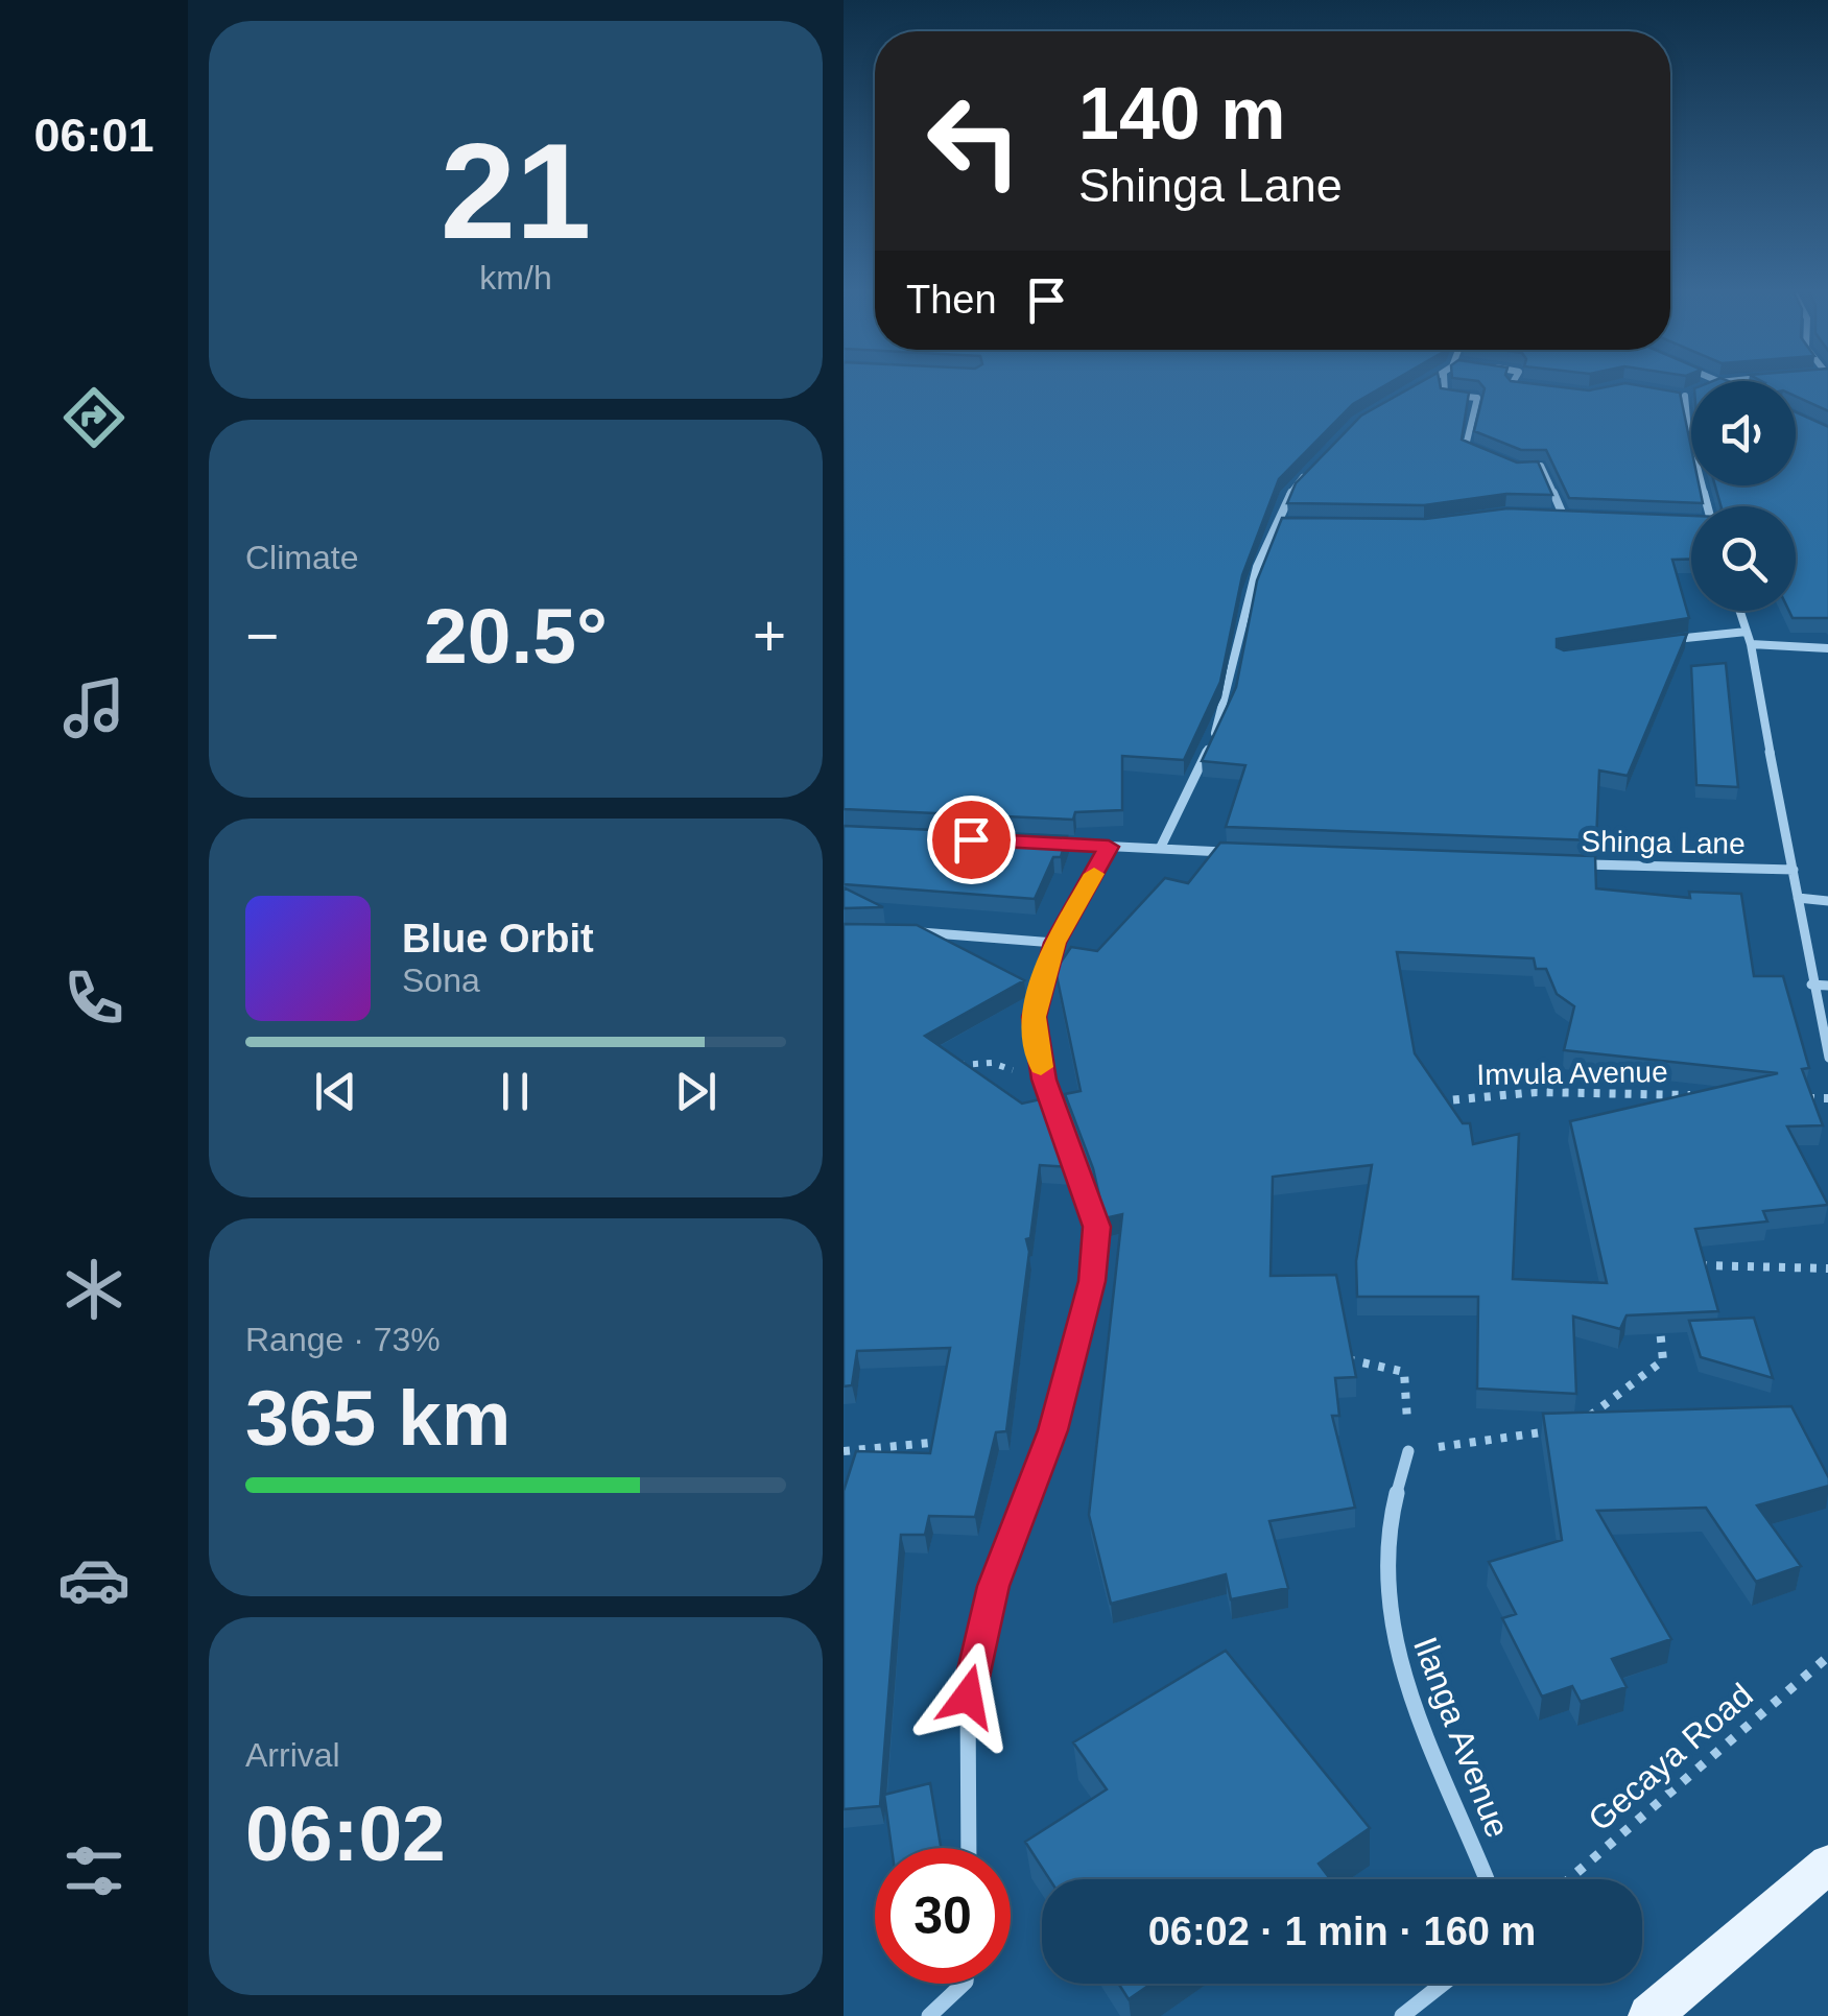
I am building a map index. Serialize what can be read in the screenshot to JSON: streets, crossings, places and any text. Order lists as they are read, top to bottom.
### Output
{
  "streets": {
    "street": ["Shinga Lane", "Ilanga Avenue"],
    "path": ["Imvula Avenue", "Gecaya Road"]
  },
  "page": {
    "tabs": "06:01",
    "tile": [
      ["21", "km/h"],
      "Climate",
      ["Range · 73%", "365 km"],
      ["Arrival", "06:02"]
    ],
    "turn": ["140 m", "Shinga Lane"],
    "then": "Then",
    "heat": ["−", "20.5°", "+"],
    "song": ["Blue Orbit", "Sona"],
    "limit": "30",
    "trip": "06:02 · 1 min · 160 m"
  }
}
